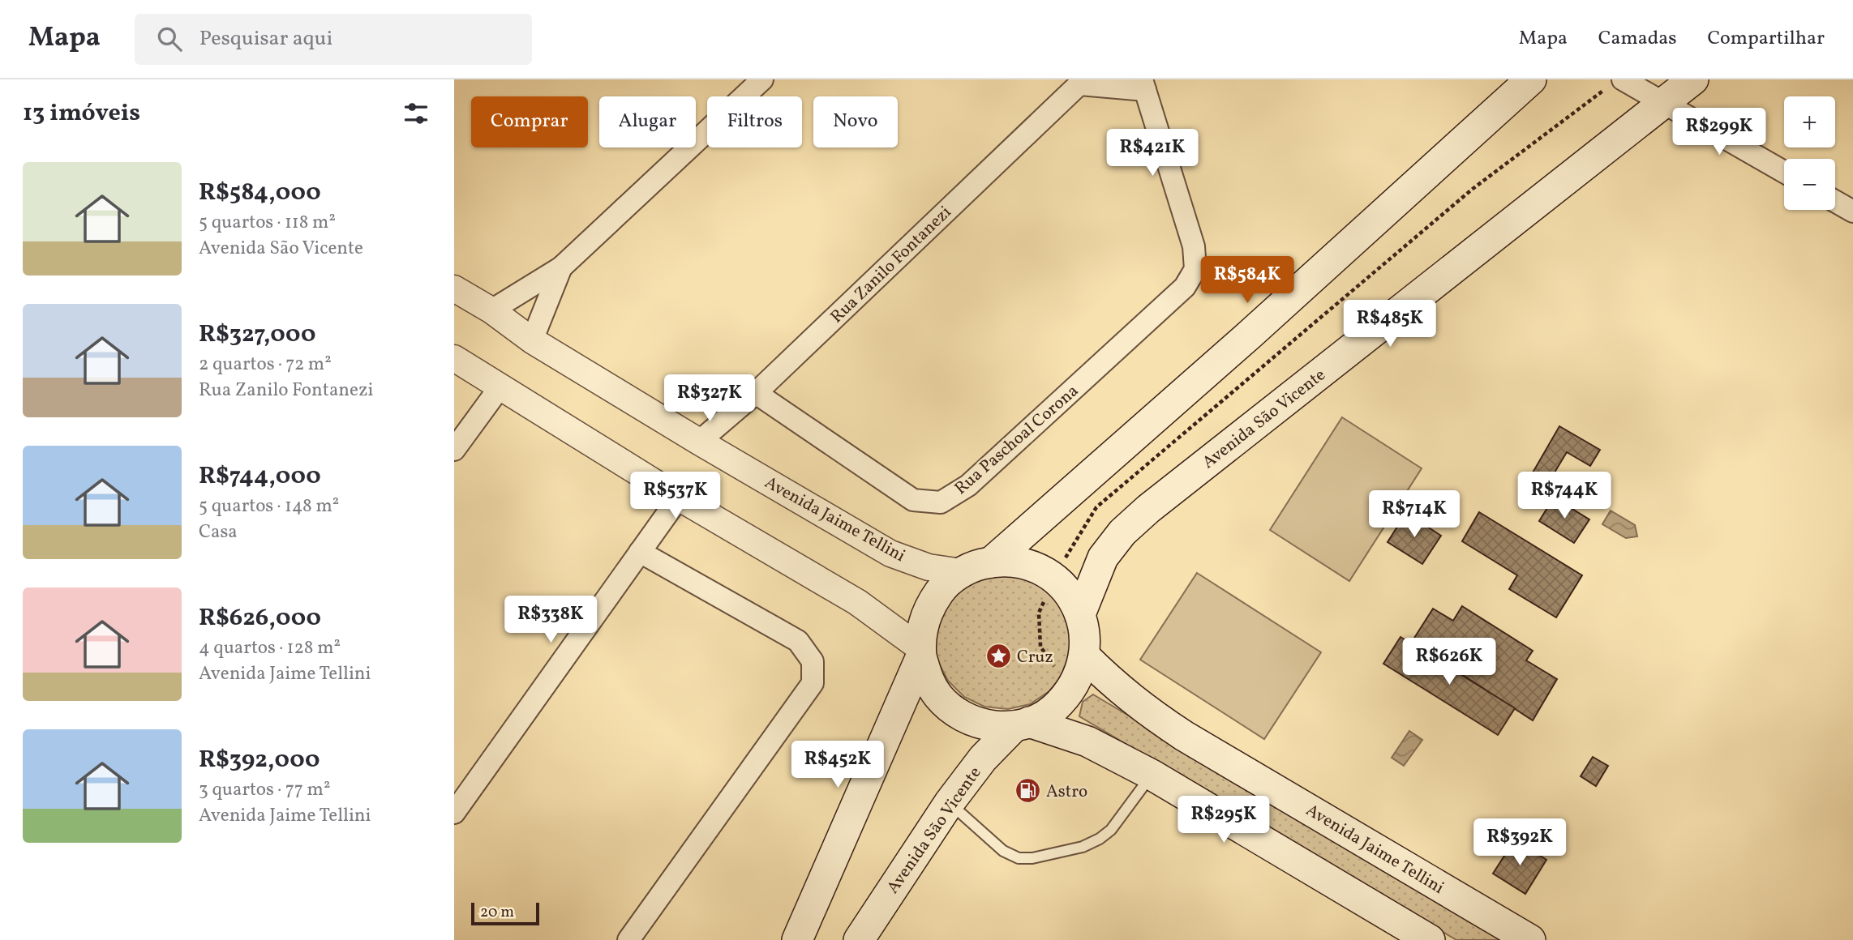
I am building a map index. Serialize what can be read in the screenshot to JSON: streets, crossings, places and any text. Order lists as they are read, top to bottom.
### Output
{
  "streets": {
    "main road": ["Avenida São Vicente", "Avenida Jaime Tellini"],
    "street": ["Rua Zanilo Fontanezi", "Rua Paschoal Corona"]
  },
  "crossings": [
    ["Rua Zanilo Fontanezi", "Rua Paschoal Corona"],
    ["Rua Zanilo Fontanezi", "Avenida Jaime Tellini"]
  ],
  "places": {
    "place": ["Cruz"],
    "fuel station": ["Astro"]
  },
  "scale_bar": "20 m",
  "page": {
    "header": "Mapa",
    "search": "Pesquisar aqui",
    "nav": ["Mapa", "Camadas", "Compartilhar"],
    "heading": "13 imóveis",
    "map_buttons": ["+", "−"],
    "chip": [
      "Comprar",
      "Alugar",
      "Filtros",
      "Novo"
    ],
    "price": [
      "R$299K",
      "R$421K",
      "R$584K",
      "R$485K",
      "R$327K",
      "R$537K",
      "R$744K",
      "R$714K",
      "R$338K",
      "R$626K",
      "R$452K",
      "R$295K",
      "R$392K"
    ],
    "list": [
      {
        "name": "R$584,000",
        "note": "5 quartos · 118 m² · Avenida São Vicente"
      },
      {
        "name": "R$327,000",
        "note": "2 quartos · 72 m² · Rua Zanilo Fontanezi"
      },
      {
        "name": "R$744,000",
        "note": "5 quartos · 148 m² · Casa"
      },
      {
        "name": "R$626,000",
        "note": "4 quartos · 128 m² · Avenida Jaime Tellini"
      },
      {
        "name": "R$392,000",
        "note": "3 quartos · 77 m² · Avenida Jaime Tellini"
      }
    ],
    "scale": "20 m"
  }
}
